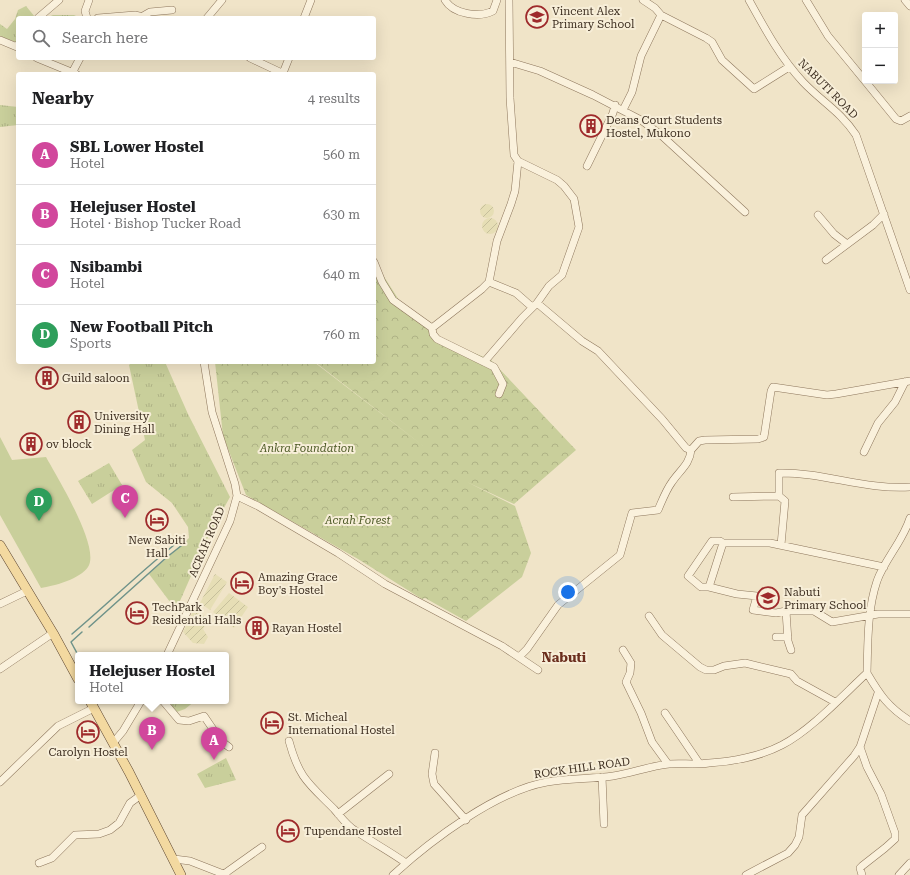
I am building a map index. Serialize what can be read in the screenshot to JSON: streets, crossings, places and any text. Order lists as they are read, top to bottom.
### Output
{
  "streets": {
    "street": ["NABUTI ROAD", "ACRAH ROAD", "ROCK HILL ROAD"]
  },
  "districts": ["Nabuti"],
  "parks": ["Ankra Foundation", "Acrah Forest"],
  "places": {
    "school or university": ["Vincent Alex Primary School", "Nabuti Primary School"],
    "building": [
      "Deans Court Students Hostel, Mukono",
      "Guild saloon",
      "University Dining Hall",
      "ov block",
      "Rayan Hostel"
    ],
    "hotel": [
      "New Sabiti Hall",
      "Amazing Grace Boy's Hostel",
      "TechPark Residential Halls",
      "St. Micheal International Hostel",
      "Carolyn Hostel",
      "Tupendane Hostel"
    ]
  },
  "page": {
    "map_buttons": ["+", "−"],
    "search": "Search here",
    "heading": ["Nearby", "4 results"],
    "list": [
      {
        "mark": "A",
        "name": "SBL Lower Hostel",
        "note": "Hotel",
        "value": "560 m"
      },
      {
        "mark": "B",
        "name": "Helejuser Hostel",
        "note": "Hotel · Bishop Tucker Road",
        "value": "630 m"
      },
      {
        "mark": "C",
        "name": "Nsibambi",
        "note": "Hotel",
        "value": "640 m"
      },
      {
        "mark": "D",
        "name": "New Football Pitch",
        "note": "Sports",
        "value": "760 m"
      }
    ],
    "pins": [
      "C",
      "D",
      "B",
      "A"
    ],
    "popup": ["Helejuser Hostel", "Hotel"]
  }
}
